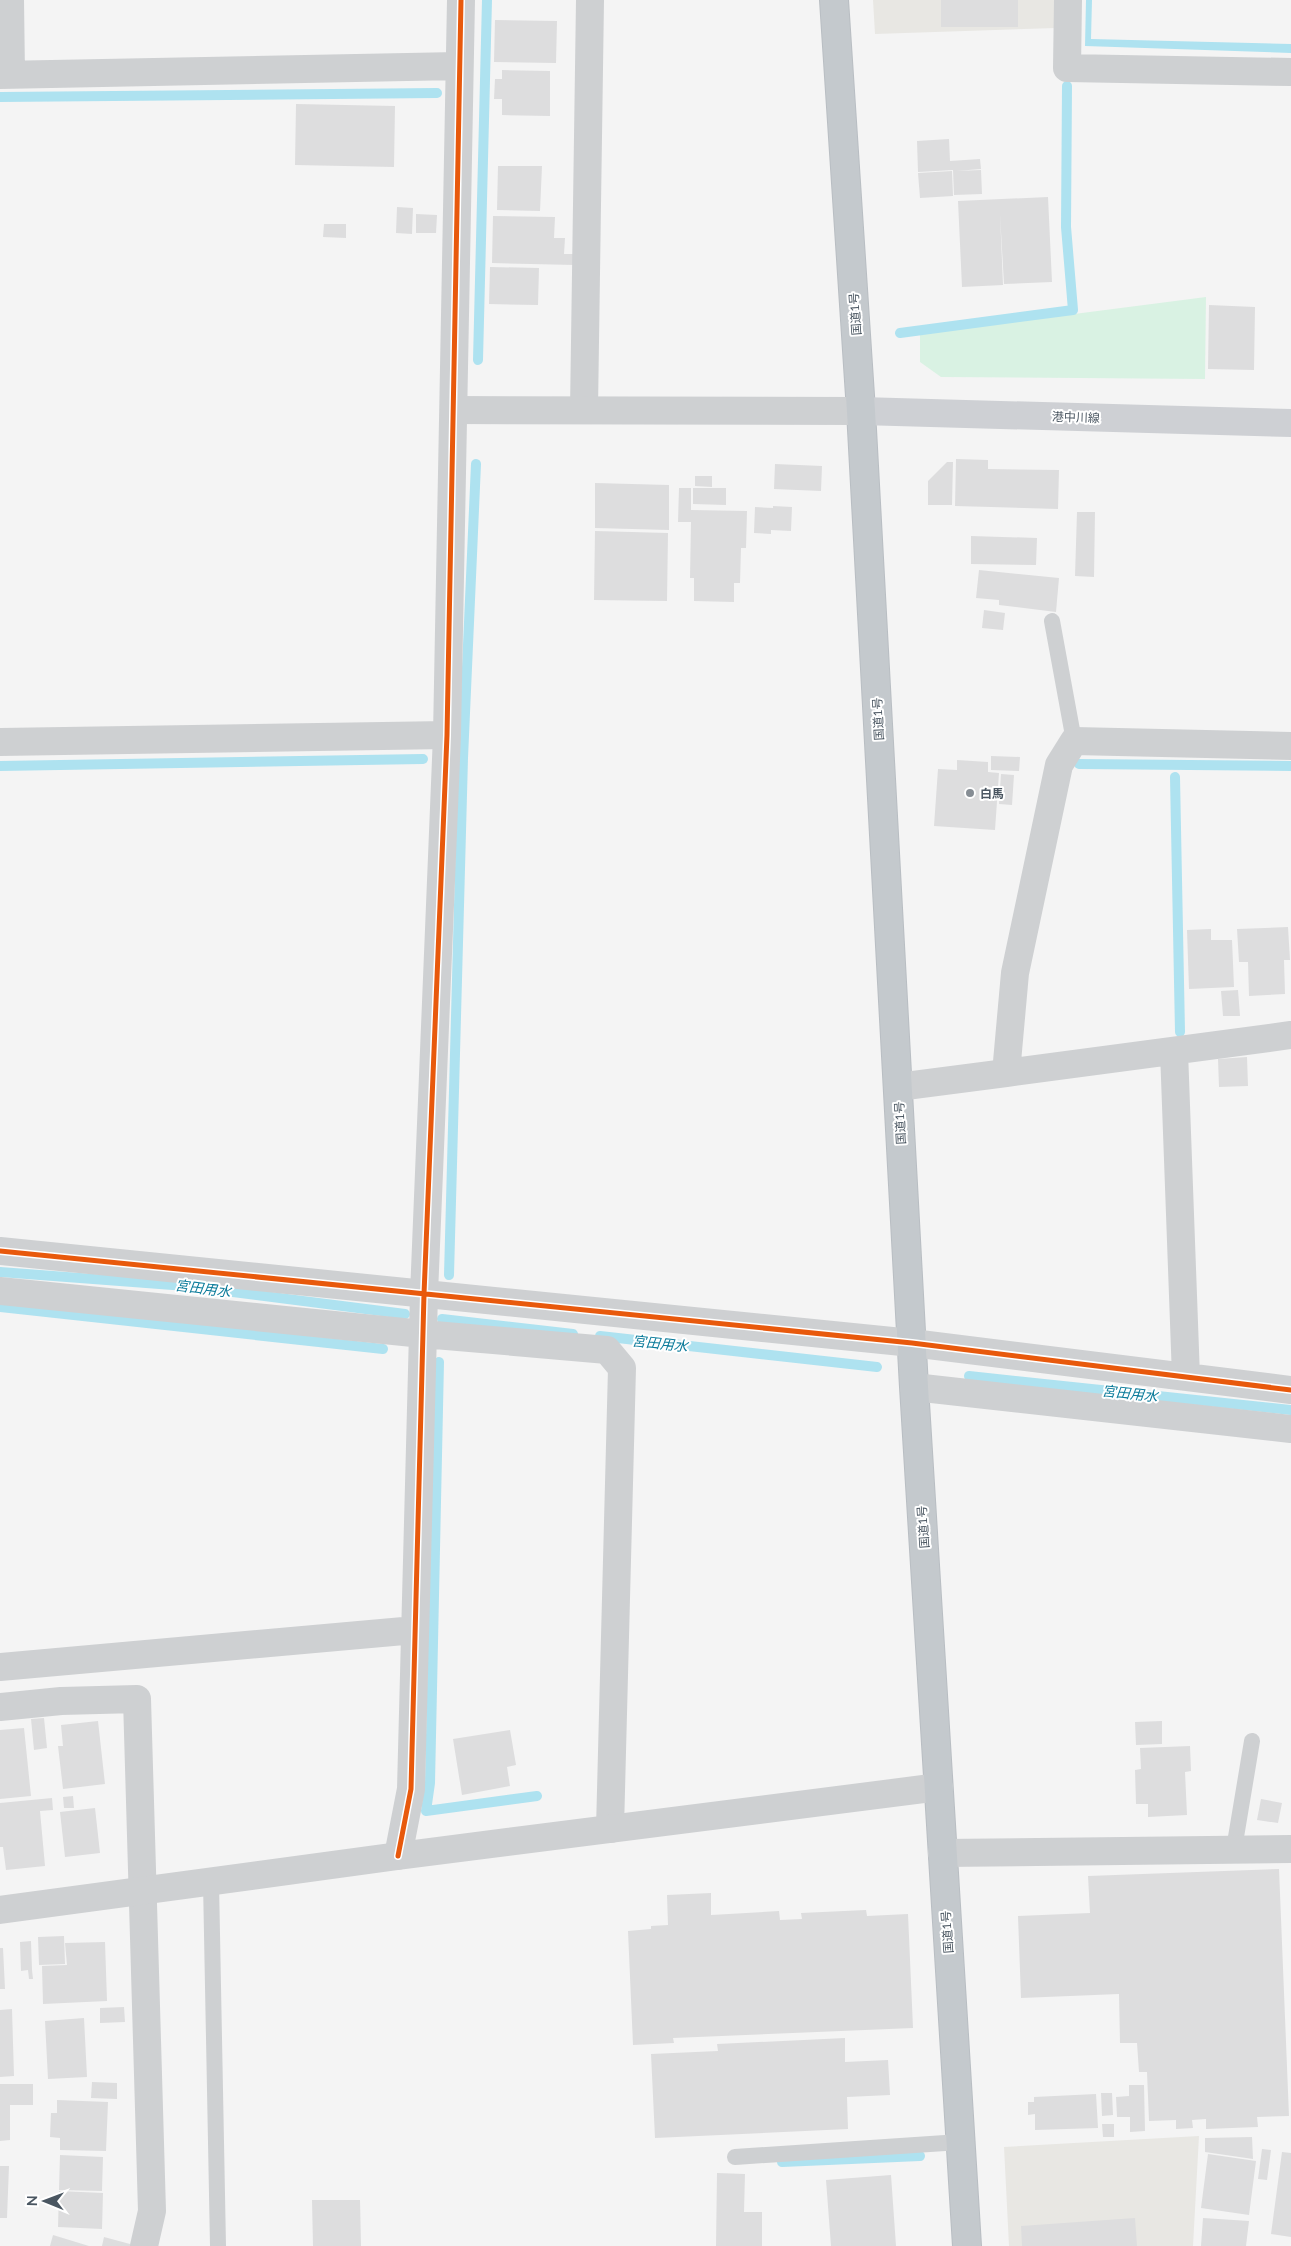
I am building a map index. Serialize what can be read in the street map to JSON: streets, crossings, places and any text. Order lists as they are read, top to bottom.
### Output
{
  "streets": {
    "highway": ["国道1号"],
    "main road": ["港中川線"]
  },
  "crossings": [
    ["国道1号", "港中川線"]
  ],
  "water": ["宮田用水"],
  "places": ["白馬"],
  "north": "left"
}
